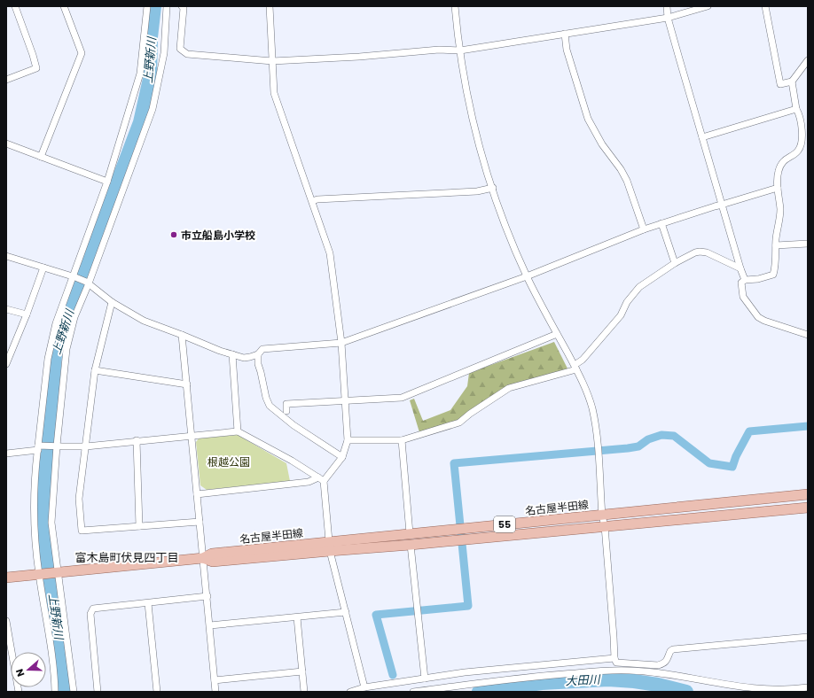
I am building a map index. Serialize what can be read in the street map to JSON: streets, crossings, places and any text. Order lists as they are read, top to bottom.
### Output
{
  "streets": {
    "main road": ["名古屋半田線", "55"]
  },
  "districts": ["富木島町伏見四丁目"],
  "water": ["上野新川", "大田川"],
  "parks": ["根越公園"],
  "places": ["市立船島小学校"],
  "north": "left"
}
